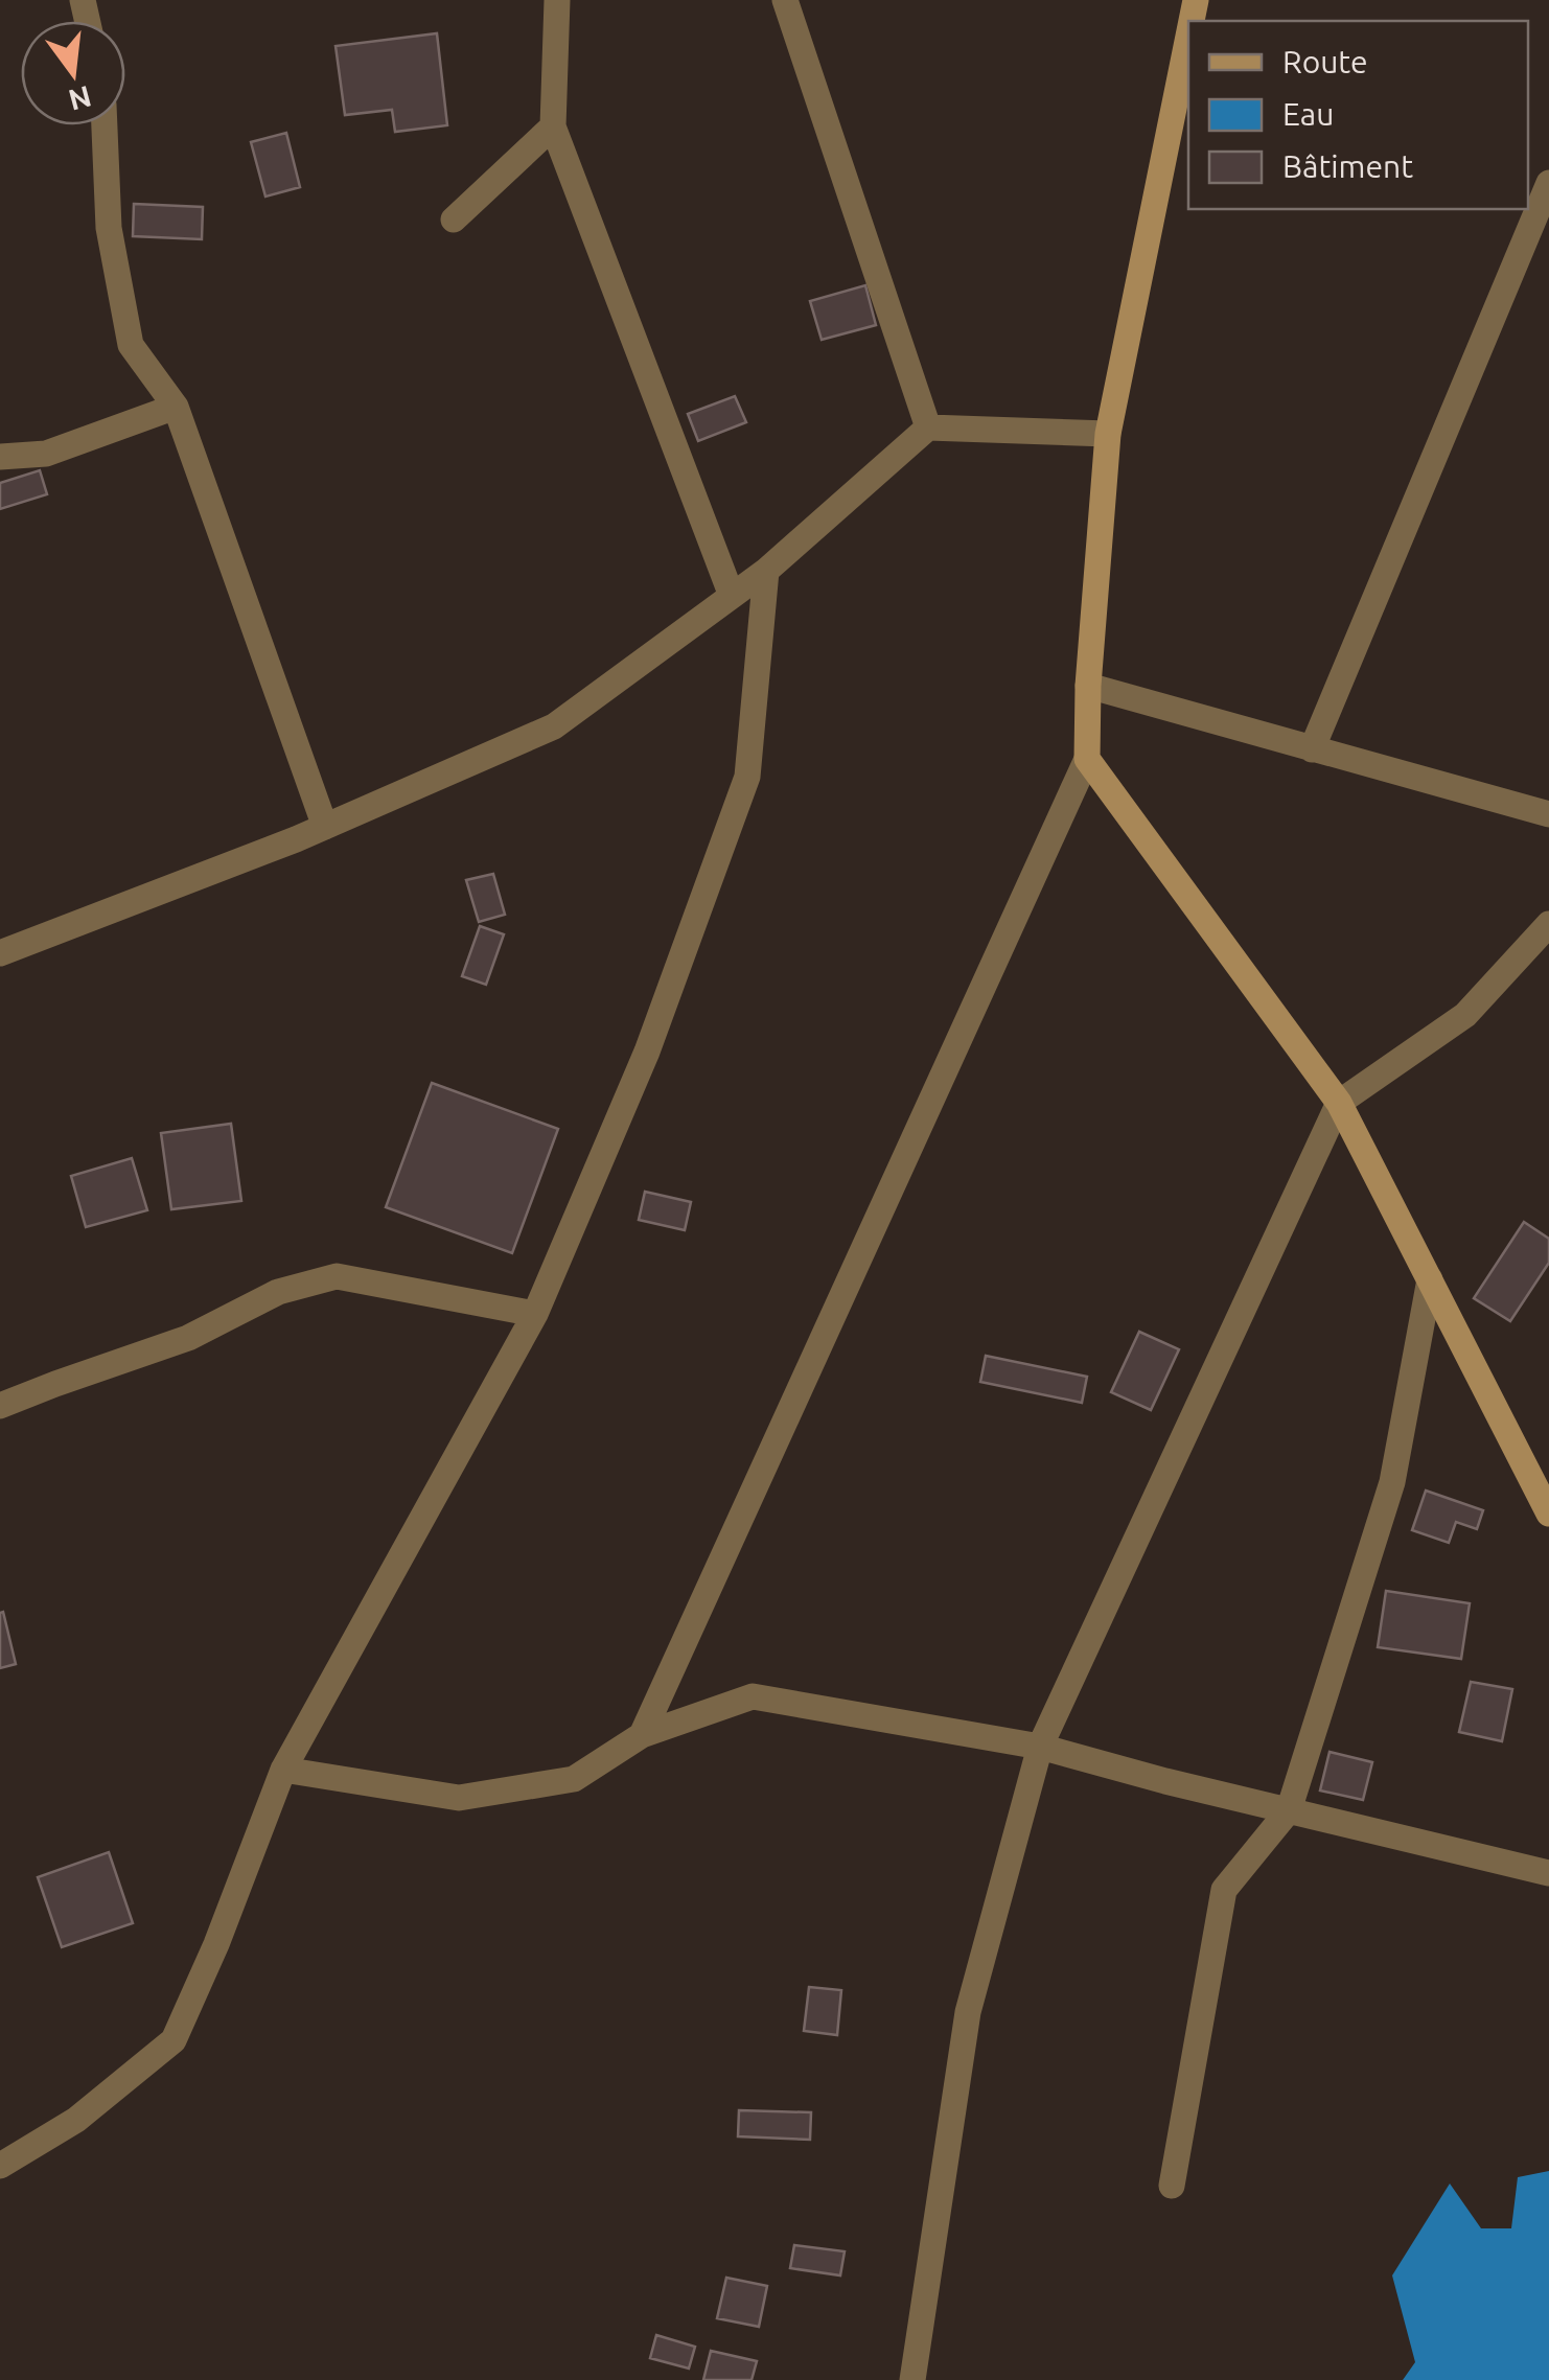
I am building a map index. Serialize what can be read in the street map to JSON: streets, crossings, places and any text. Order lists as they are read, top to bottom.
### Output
{
  "legend": ["Route", "Eau", "Bâtiment"],
  "north": "bottom"
}
